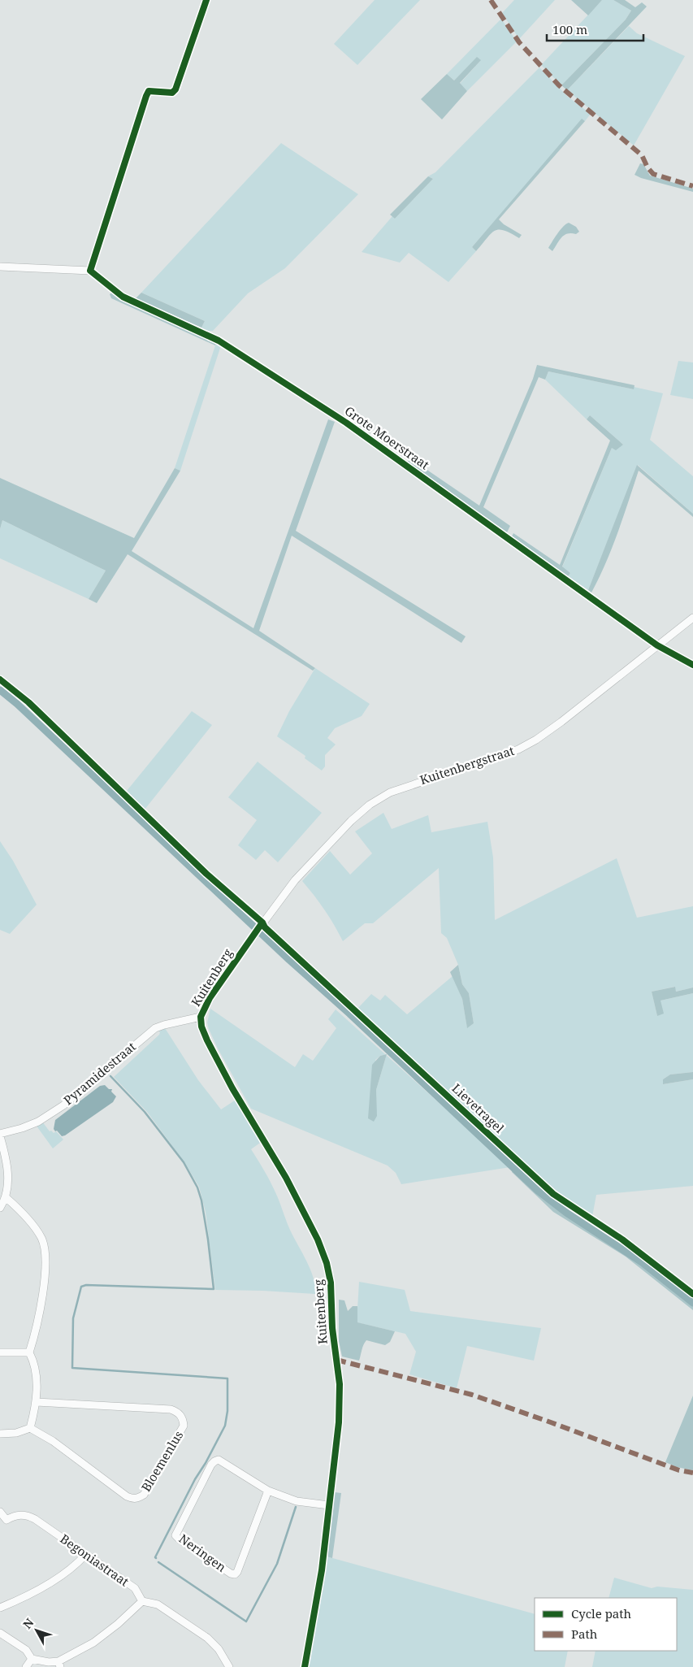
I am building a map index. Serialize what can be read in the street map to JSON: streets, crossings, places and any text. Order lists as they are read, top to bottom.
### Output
{
  "streets": {
    "street": [
      "Grote Moerstraat",
      "Kuitenbergstraat",
      "Kuitenberg",
      "Pyramidestraat",
      "Bloemenlus",
      "Neringen",
      "Begoniastraat"
    ],
    "cycle path": ["Lievetragel"]
  },
  "crossings": [
    ["Grote Moerstraat", "Kuitenbergstraat"],
    ["Kuitenbergstraat", "Kuitenberg"],
    ["Kuitenberg", "Pyramidestraat"],
    ["Kuitenberg", "Neringen"]
  ],
  "legend": ["Cycle path", "Path"],
  "scale_bar": "100 m",
  "north": "top left"
}
